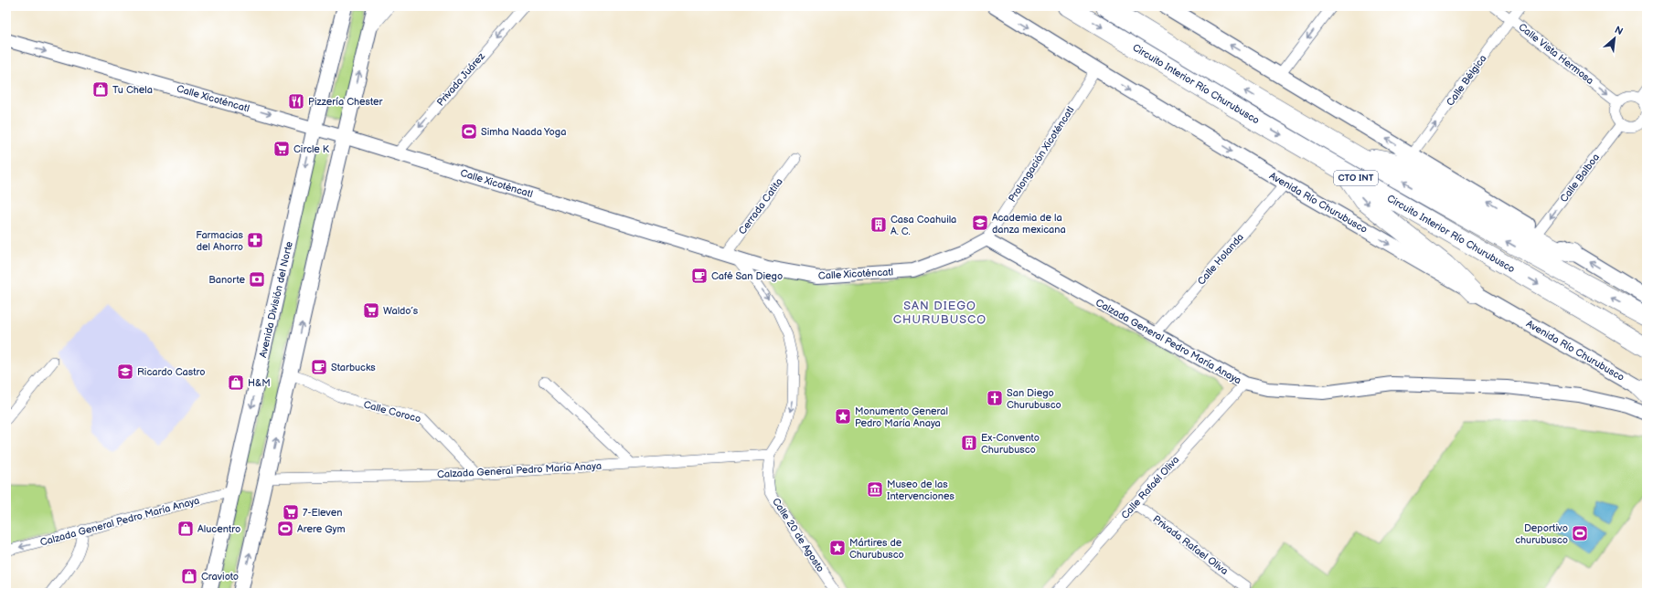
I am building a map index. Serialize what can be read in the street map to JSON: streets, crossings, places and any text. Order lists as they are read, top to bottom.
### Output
{
  "streets": {
    "highway": ["Circuito Interior Río Churubusco", "CTO INT"],
    "main road": ["Avenida Río Churubusco", "Avenida División del Norte"],
    "street": [
      "Calle Vista Hermosa",
      "Privada Juárez",
      "Calle Bélgica",
      "Calle Xicoténcatl",
      "Prolongación Xicoténcatl",
      "Calle Balboa",
      "Cerrada Catita",
      "Calle Holanda",
      "Calzada General Pedro María Anaya",
      "Calle Coroco",
      "Calle Rafaél Oliva",
      "Calle 20 de Agosto",
      "Privada Rafael Oliva"
    ]
  },
  "crossings": [
    ["Calle Vista Hermosa", "Calle Bélgica"],
    ["Calle Vista Hermosa", "Calle Balboa"],
    ["Privada Juárez", "Calle Xicoténcatl"],
    ["Calle Xicoténcatl", "Prolongación Xicoténcatl"],
    ["Calle Xicoténcatl", "Cerrada Catita"],
    ["Calle Xicoténcatl", "Avenida División del Norte"],
    ["Calle Xicoténcatl", "Calzada General Pedro María Anaya"],
    ["Calle Xicoténcatl", "Calle 20 de Agosto"],
    ["Prolongación Xicoténcatl", "Avenida Río Churubusco"],
    ["Prolongación Xicoténcatl", "Calzada General Pedro María Anaya"],
    ["Avenida Río Churubusco", "Calle Holanda"],
    ["Cerrada Catita", "Calle 20 de Agosto"],
    ["Calle Holanda", "Calzada General Pedro María Anaya"],
    ["Avenida División del Norte", "Calzada General Pedro María Anaya"],
    ["Calzada General Pedro María Anaya", "Calle Coroco"],
    ["Calzada General Pedro María Anaya", "Calle Rafaél Oliva"],
    ["Calzada General Pedro María Anaya", "Calle 20 de Agosto"],
    ["Calle Rafaél Oliva", "Privada Rafael Oliva"]
  ],
  "one_way": [
    "Calle Vista Hermosa",
    "Privada Juárez",
    "Calle Bélgica",
    "Calle Balboa",
    "Calle 20 de Agosto"
  ],
  "districts": ["SAN DIEGO CHURUBUSCO"],
  "places": {
    "shop": [
      "Tu Chela",
      "H&M",
      "Alucentro",
      "Cravioto"
    ],
    "restaurant": ["Pizzería Chester"],
    "sports": ["Simha Naada Yoga", "Arere Gym", "Deportivo churubusco"],
    "supermarket": ["Circle K", "Waldo´s", "7-Eleven"],
    "school or university": ["Academia de la danza mexicana", "Ricardo Castro"],
    "building": ["Casa Coahuila A. C.", "Ex-Convento Churubusco"],
    "pharmacy": ["Farmacias del Ahorro"],
    "cafe": ["Café San Diego", "Starbucks"],
    "bank": ["Banorte"],
    "church": ["San Diego Churubusco"],
    "place": ["Monumento General Pedro María Anaya", "Mártires de Churubusco"],
    "museum": ["Museo de las Intervenciones"]
  },
  "north": "top right"
}
